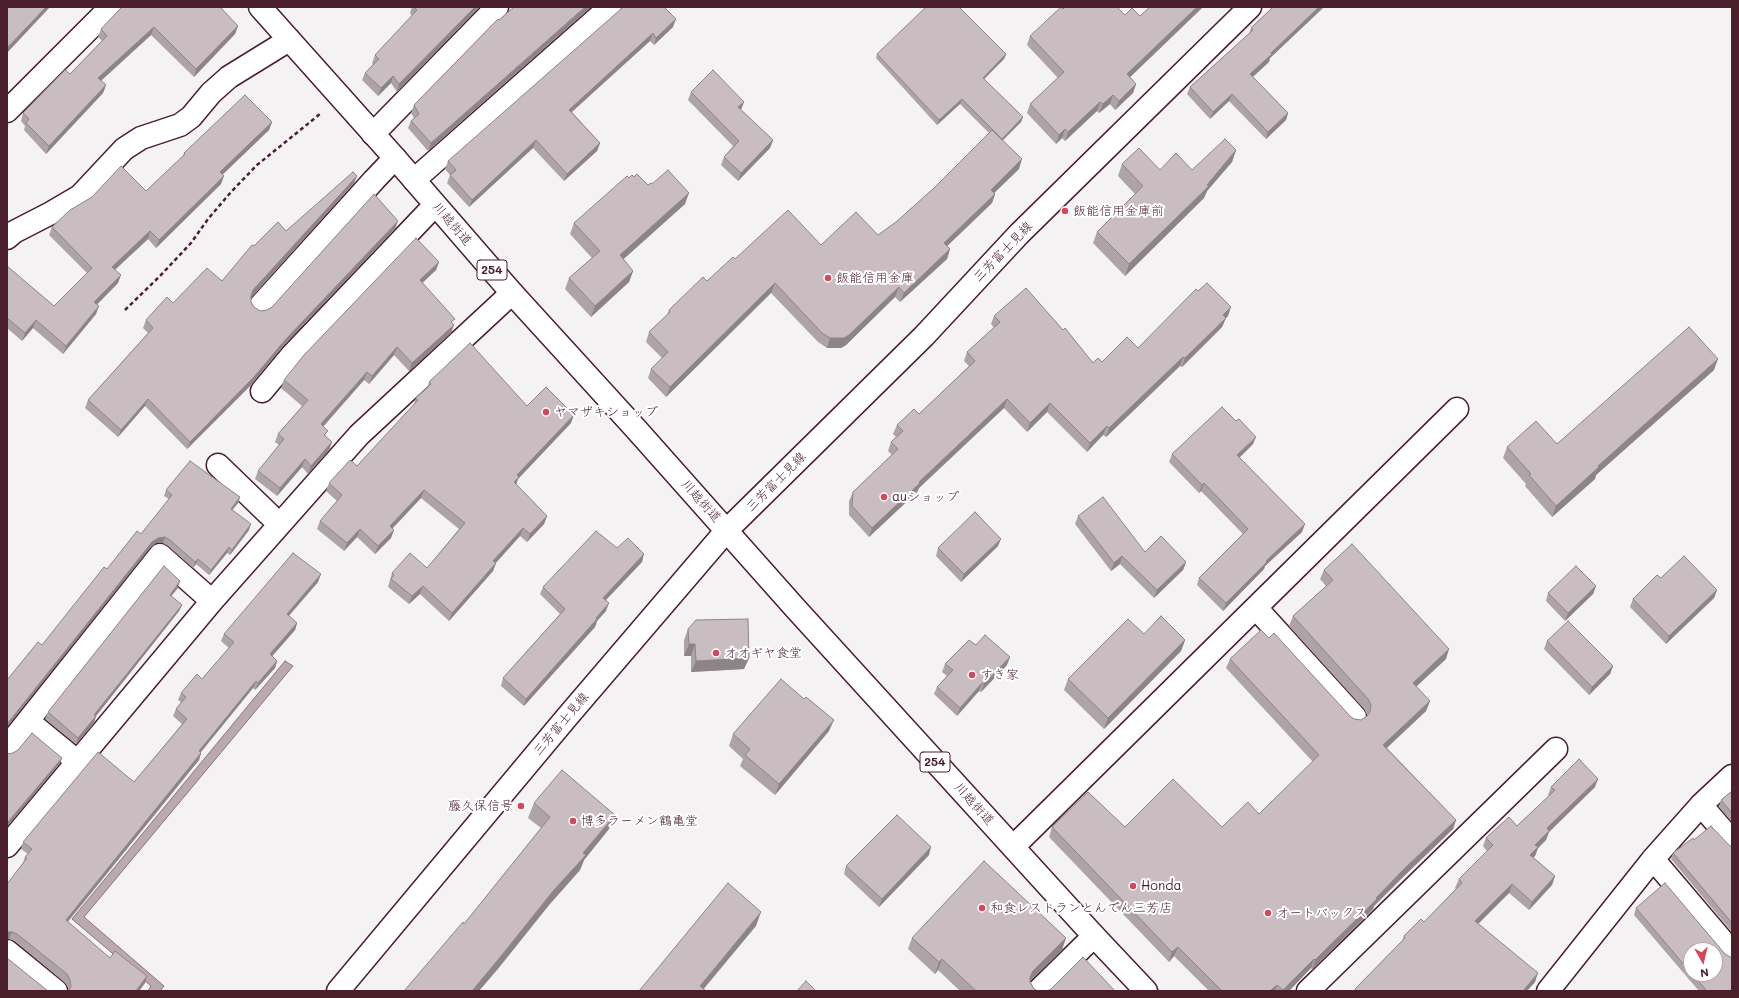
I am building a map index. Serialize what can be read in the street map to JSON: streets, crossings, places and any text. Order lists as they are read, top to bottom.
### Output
{
  "streets": {
    "main road": ["川越街道", "三芳富士見線", "254"]
  },
  "crossings": [
    ["川越街道", "三芳富士見線"]
  ],
  "places": [
    "飯能信用金庫前",
    "飯能信用金庫",
    "ヤマザキショップ",
    "auショップ",
    "オオギヤ食堂",
    "すき家",
    "藤久保信号",
    "博多ラーメン鶴亀堂",
    "Honda",
    "和食レストランとんでん三芳店",
    "オートバックス"
  ],
  "north": "bottom"
}
